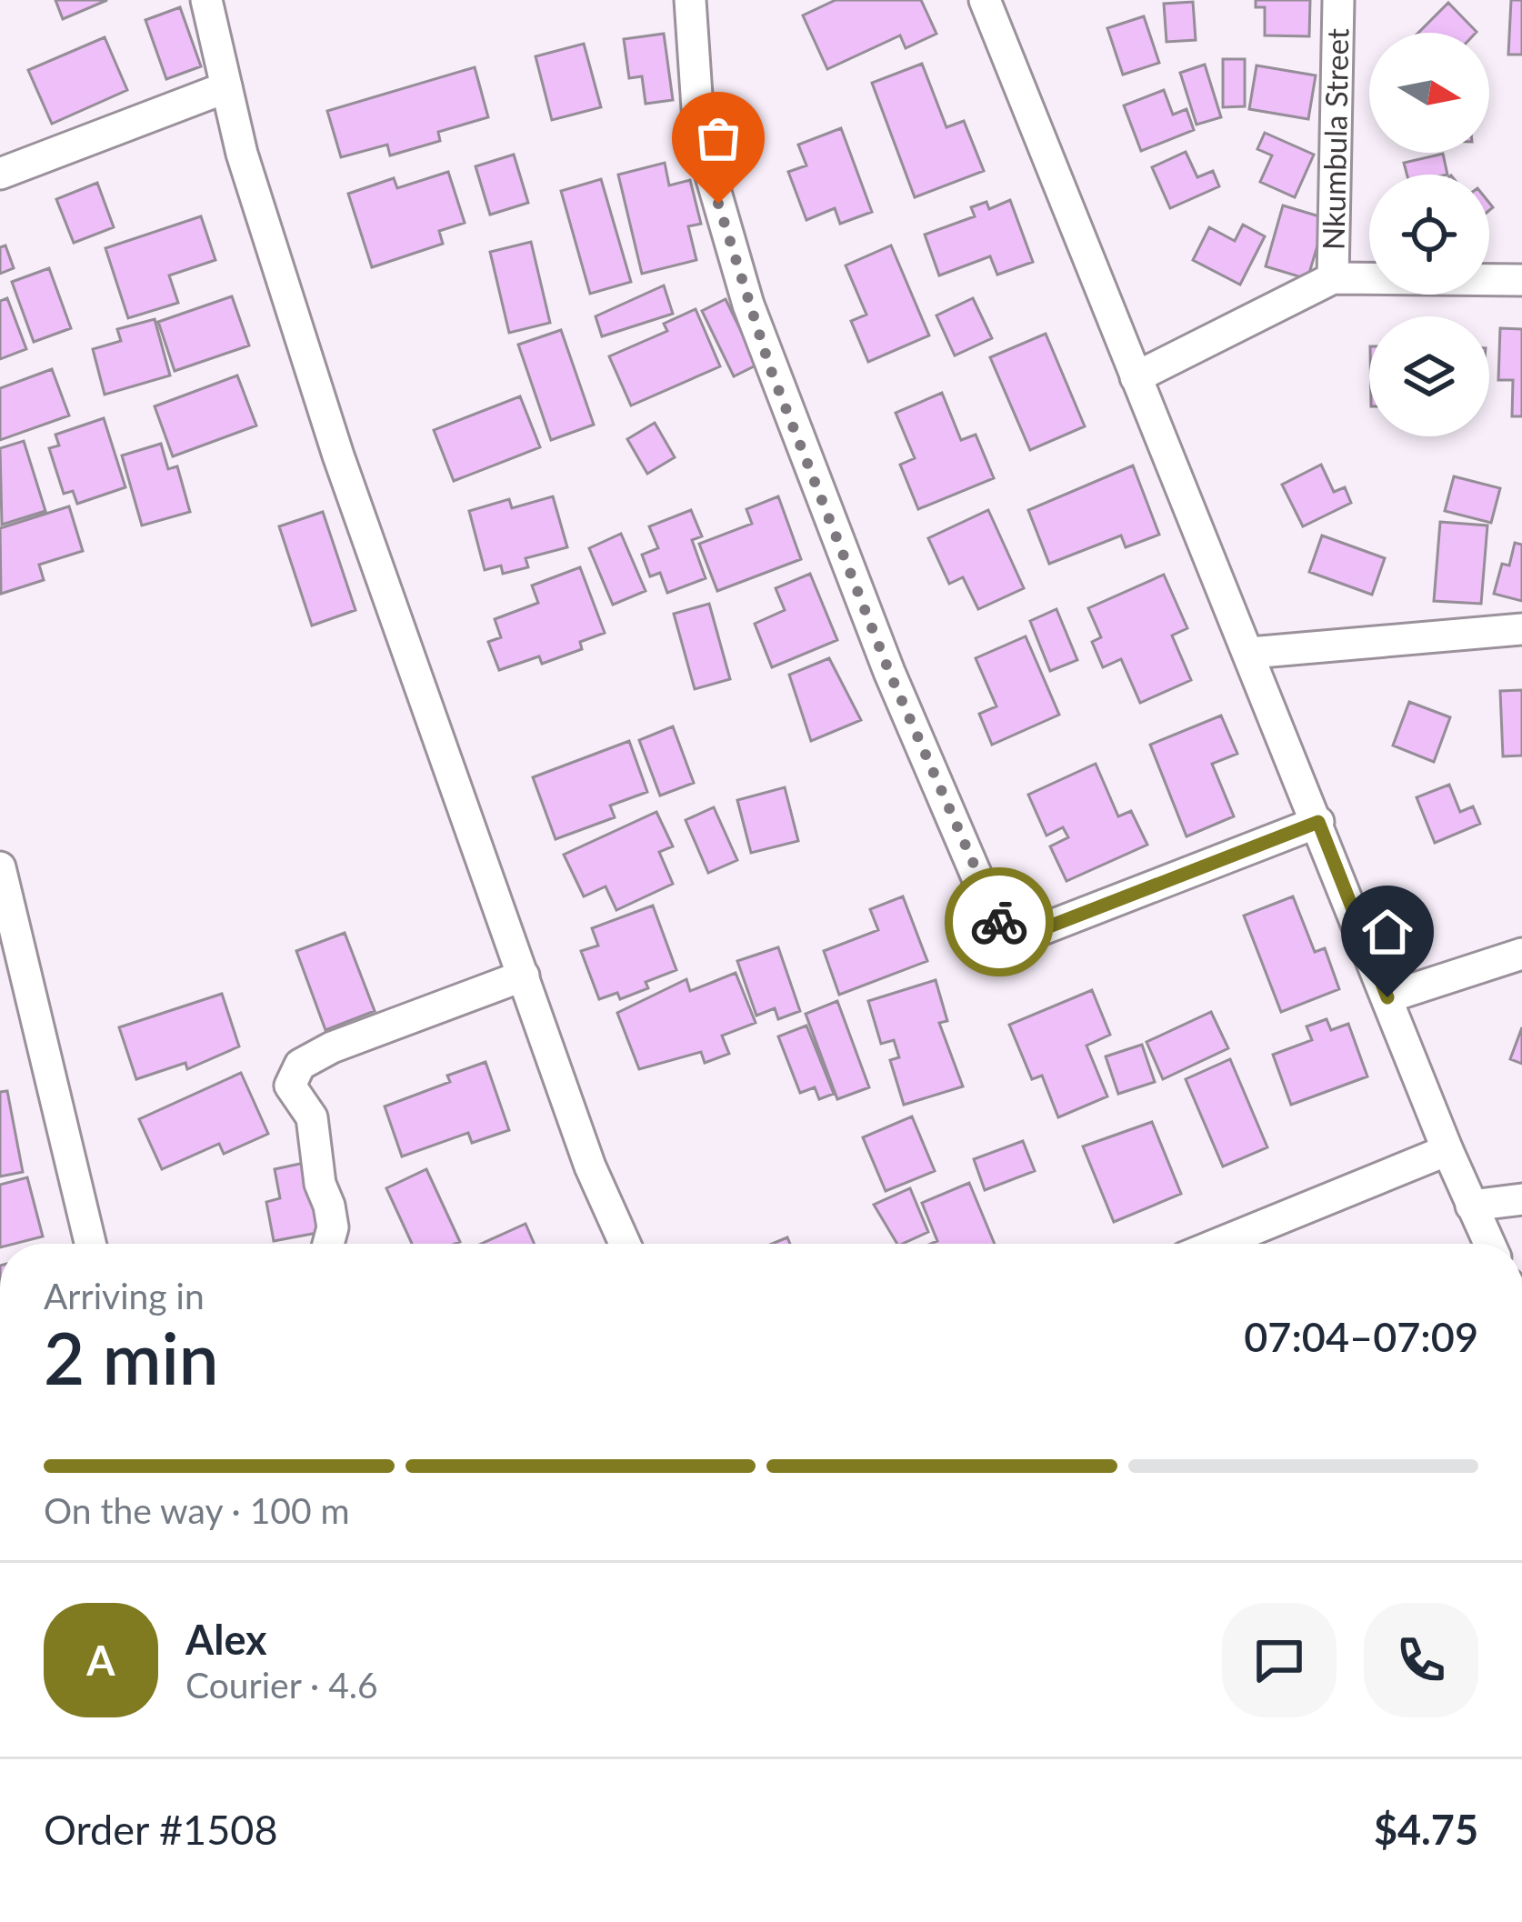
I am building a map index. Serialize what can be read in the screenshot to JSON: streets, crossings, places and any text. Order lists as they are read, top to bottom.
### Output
{
  "streets": {
    "street": ["Nkumbula Street"]
  },
  "north": "right",
  "page": {
    "heading": ["2 min", "Arriving in", "07:04–07:09"],
    "panel": [
      "Alex",
      "Courier · 4.6",
      "Order #1508",
      "$4.75"
    ],
    "bar": "On the way · 100 m",
    "round": "A"
  }
}
